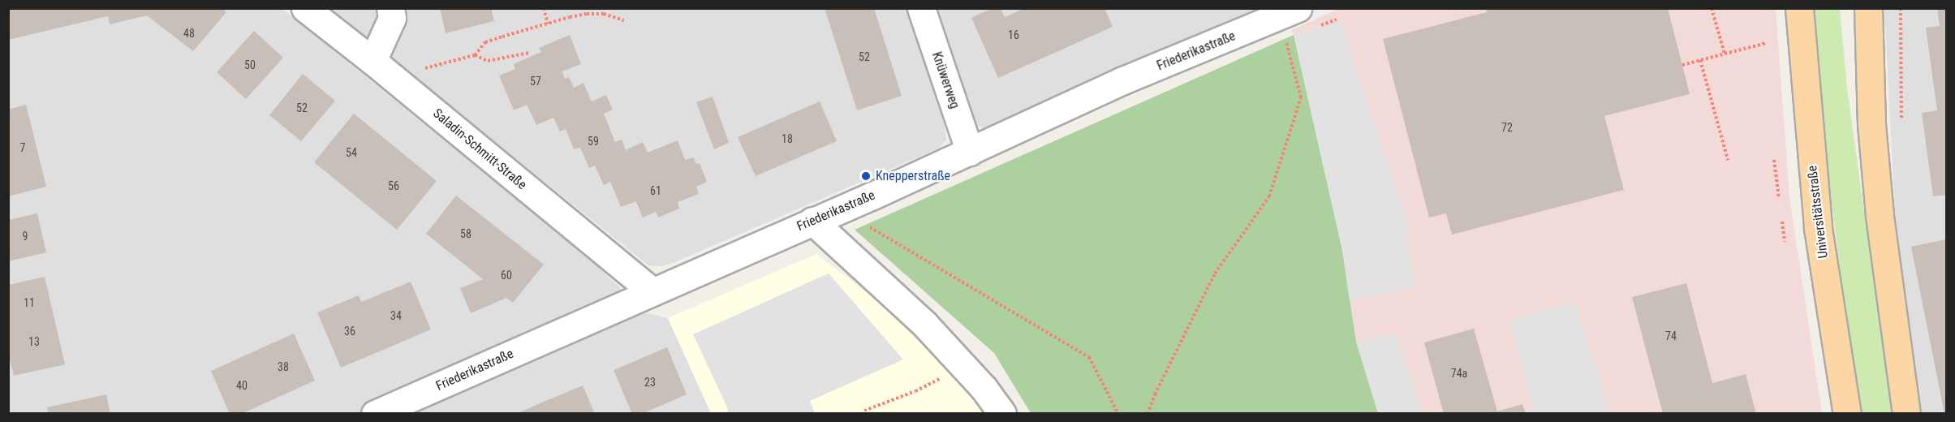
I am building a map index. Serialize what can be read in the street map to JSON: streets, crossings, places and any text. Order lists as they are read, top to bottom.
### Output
{
  "streets": {
    "main road": ["Universitätsstraße"],
    "street": ["Friederikastraße", "Knüwerweg", "Saladin-Schmitt-Straße"]
  },
  "crossings": [
    ["Friederikastraße", "Knüwerweg"],
    ["Friederikastraße", "Saladin-Schmitt-Straße"]
  ],
  "places": ["Knepperstraße"],
  "house_numbers": [
    "48",
    "16",
    "52",
    "50",
    "57",
    "52",
    "72",
    "18",
    "59",
    "7",
    "54",
    "56",
    "61",
    "58",
    "9",
    "60",
    "11",
    "34",
    "36",
    "74",
    "13",
    "38",
    "74a",
    "23",
    "40"
  ]
}
